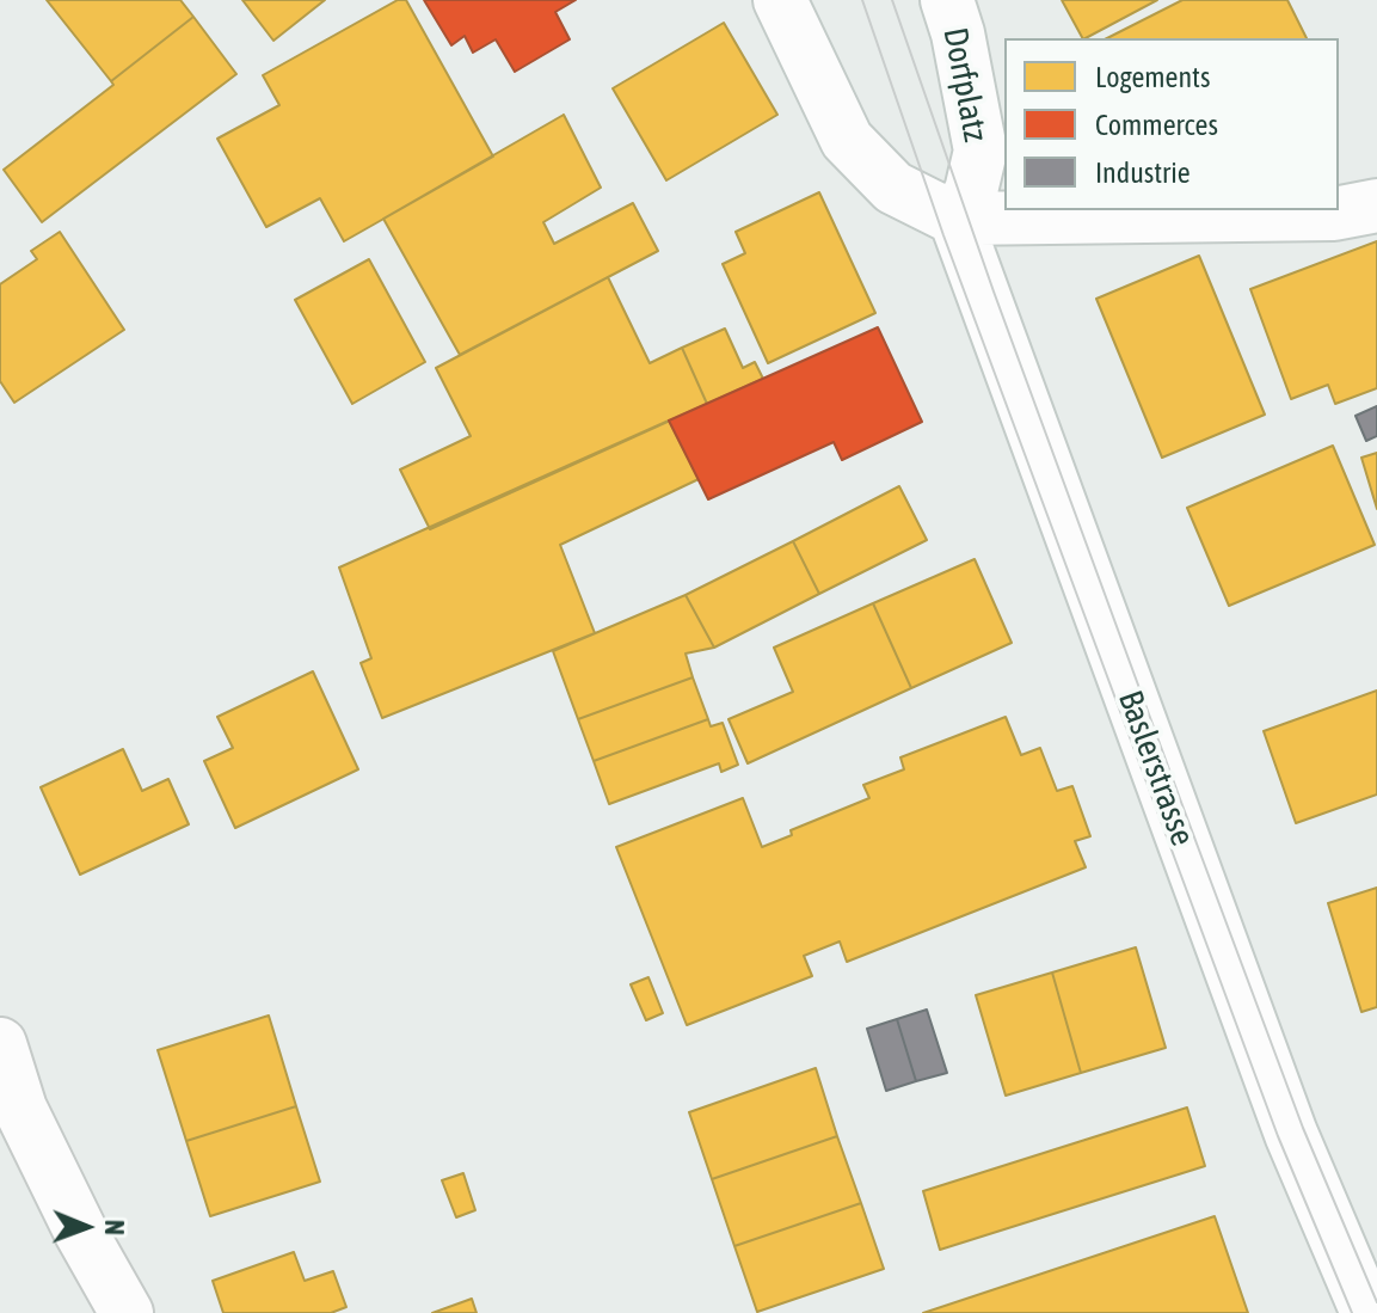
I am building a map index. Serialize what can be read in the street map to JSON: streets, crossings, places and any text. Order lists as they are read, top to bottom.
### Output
{
  "streets": {
    "street": ["Dorfplatz", "Baslerstrasse"]
  },
  "crossings": [
    ["Dorfplatz", "Baslerstrasse"]
  ],
  "legend": ["Logements", "Commerces", "Industrie"],
  "north": "right"
}
